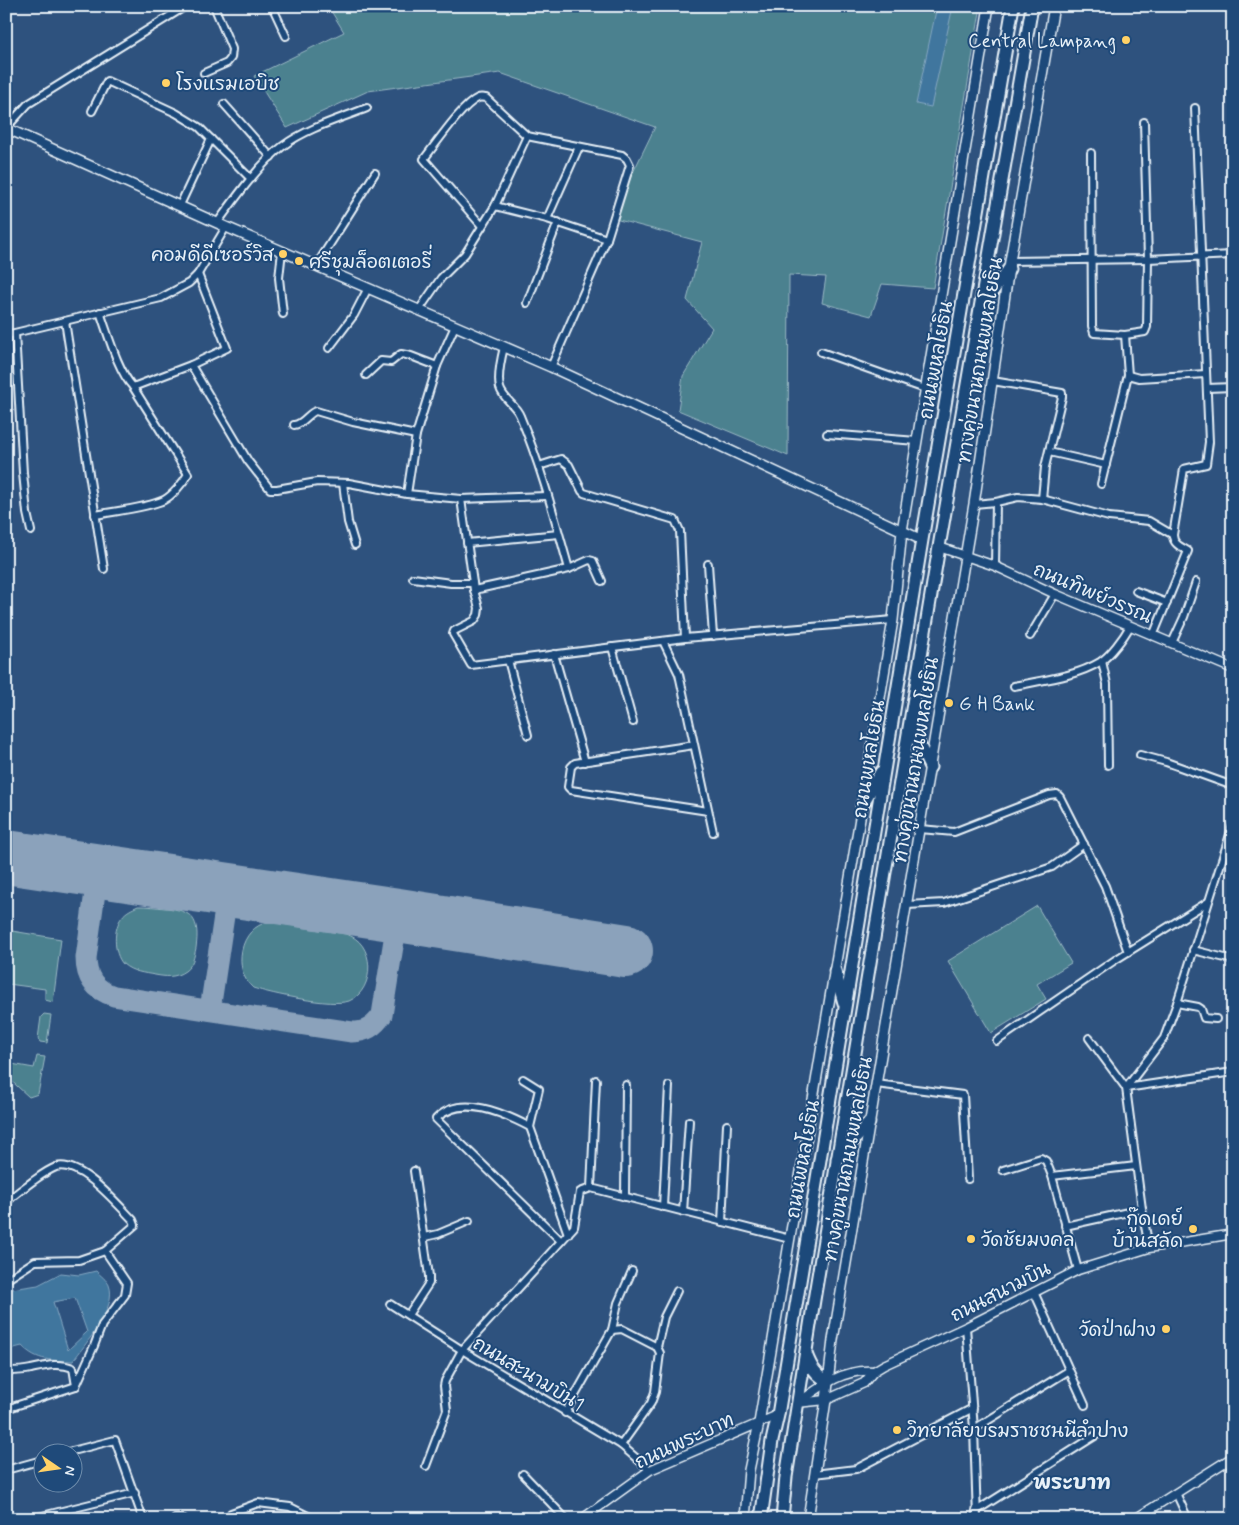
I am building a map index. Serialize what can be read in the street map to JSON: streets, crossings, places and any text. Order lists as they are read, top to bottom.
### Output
{
  "streets": {
    "highway": ["ถนนพหลโยธิน"],
    "main road": ["ทางคู่ขนานถนนพหลโยธิน"],
    "street": [
      "ถนนทิพย์วรรณ",
      "ถนนสนามบิน",
      "ถนนสะนามบิน1",
      "ถนนพระบาท"
    ]
  },
  "crossings": [
    ["ถนนพหลโยธิน", "ถนนทิพย์วรรณ"],
    ["ถนนพหลโยธิน", "ถนนสนามบิน"],
    ["ถนนพหลโยธิน", "ถนนพระบาท"],
    ["ทางคู่ขนานถนนพหลโยธิน", "ถนนทิพย์วรรณ"],
    ["ทางคู่ขนานถนนพหลโยธิน", "ถนนสนามบิน"],
    ["ถนนสะนามบิน1", "ถนนพระบาท"]
  ],
  "districts": ["พระบาท"],
  "places": [
    "Central Lampang",
    "โรงแรมเอบิช",
    "คอมดีดีเซอร์วิส",
    "ศรีชุมล็อตเตอรี่",
    "G H Bank",
    "กู๊ดเดย์ บ้านสลัด",
    "วัดชัยมงคล",
    "วัดป่าฝาง",
    "วิทยาลัยบรมราชชนนีลำปาง"
  ],
  "north": "right"
}
